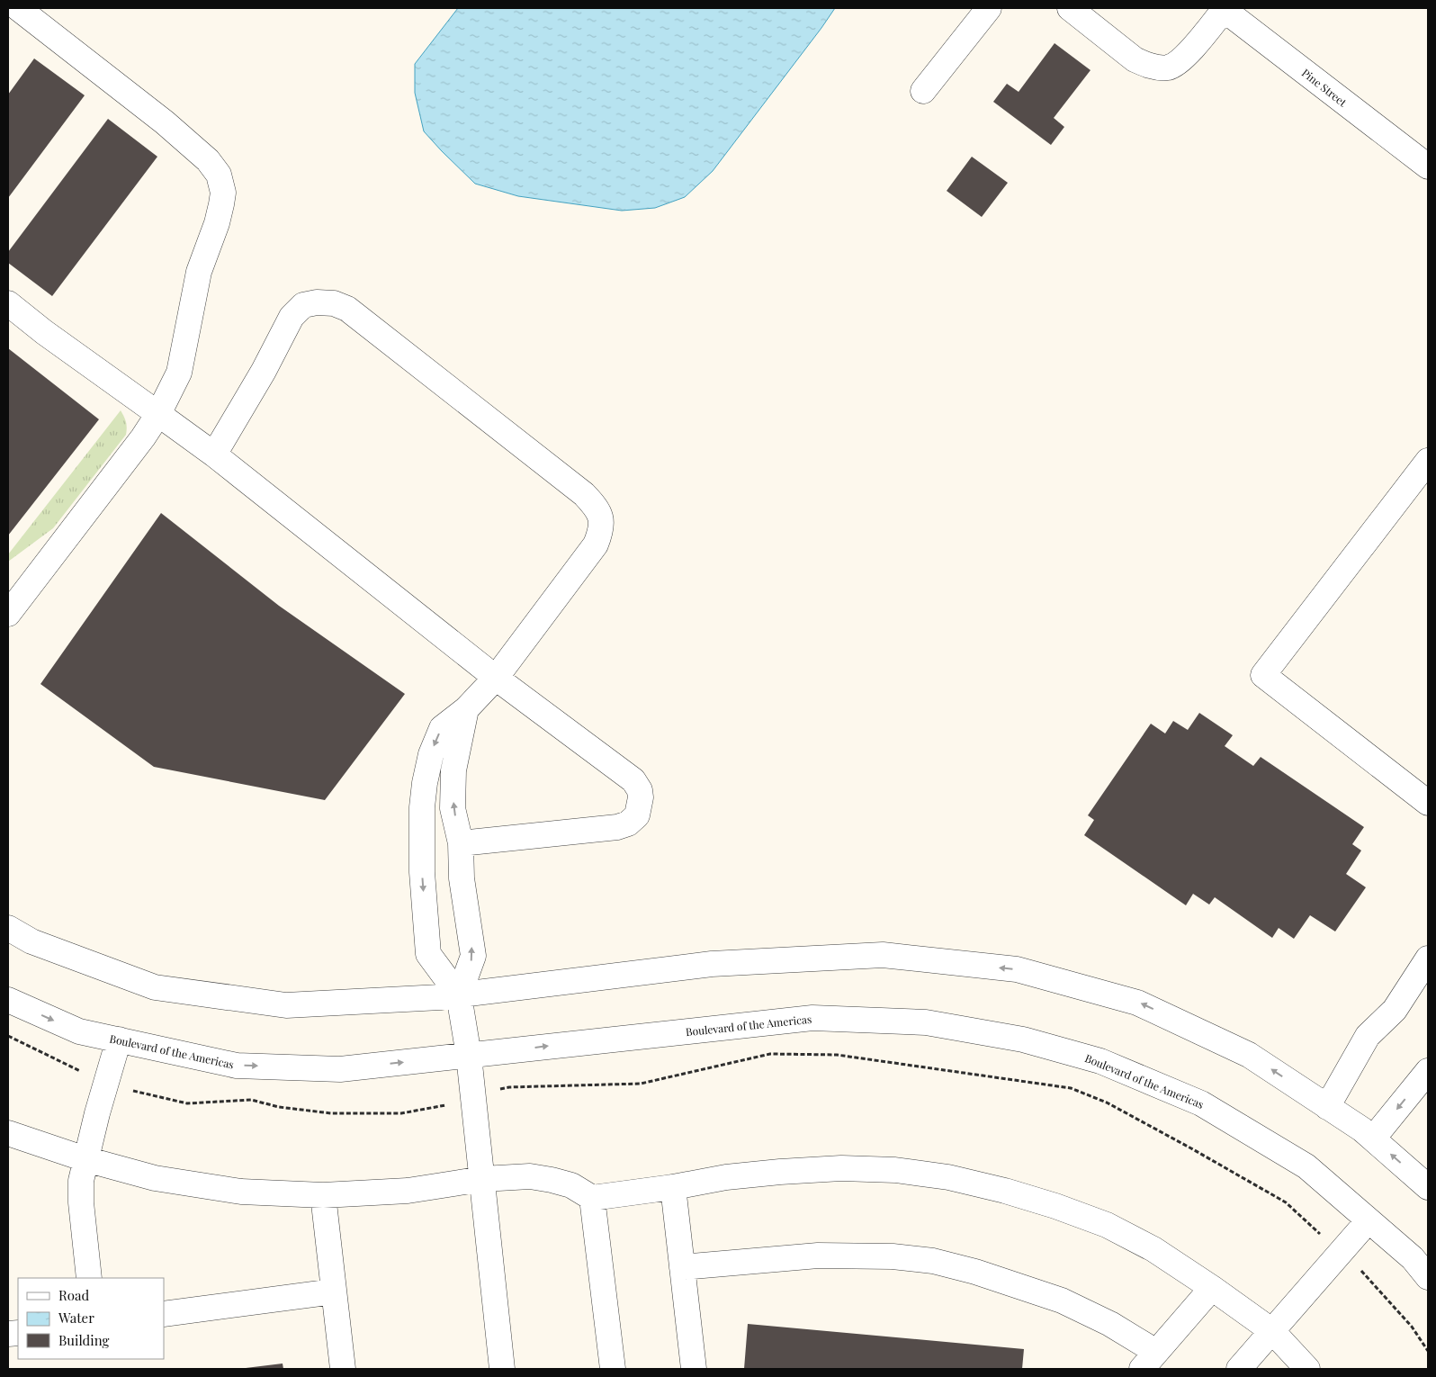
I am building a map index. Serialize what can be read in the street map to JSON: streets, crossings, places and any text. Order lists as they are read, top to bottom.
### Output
{
  "streets": {
    "street": ["Pine Street", "Boulevard of the Americas"]
  },
  "legend": ["Road", "Water", "Building"]
}
